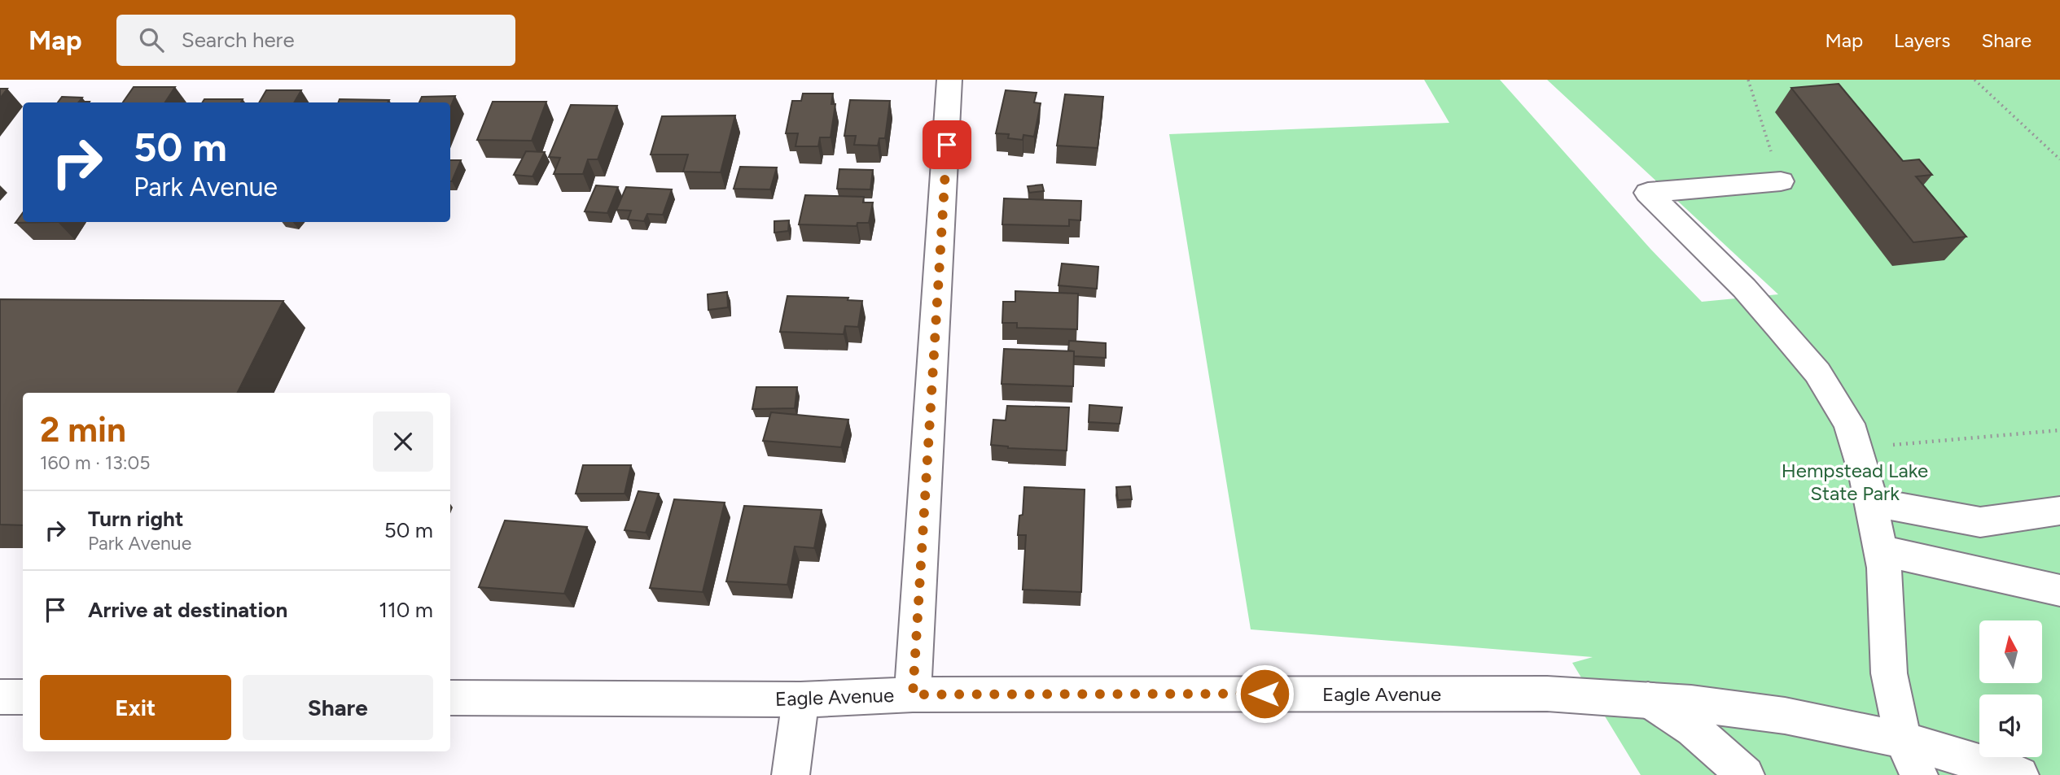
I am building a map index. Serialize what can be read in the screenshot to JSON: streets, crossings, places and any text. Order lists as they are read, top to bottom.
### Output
{
  "streets": {
    "main road": ["Eagle Avenue"]
  },
  "parks": ["Hempstead Lake State Park"],
  "north": "top",
  "page": {
    "header": "Map",
    "search": "Search here",
    "nav": ["Map", "Layers", "Share"],
    "turn": ["50 m", "Park Avenue"],
    "heading": ["2 min", "160 m · 13:05"],
    "list": [
      {
        "name": "Turn right",
        "note": "Park Avenue",
        "value": "50 m"
      },
      {
        "name": "Arrive at destination",
        "value": "110 m"
      }
    ],
    "buttons": ["Exit", "Share"]
  }
}
